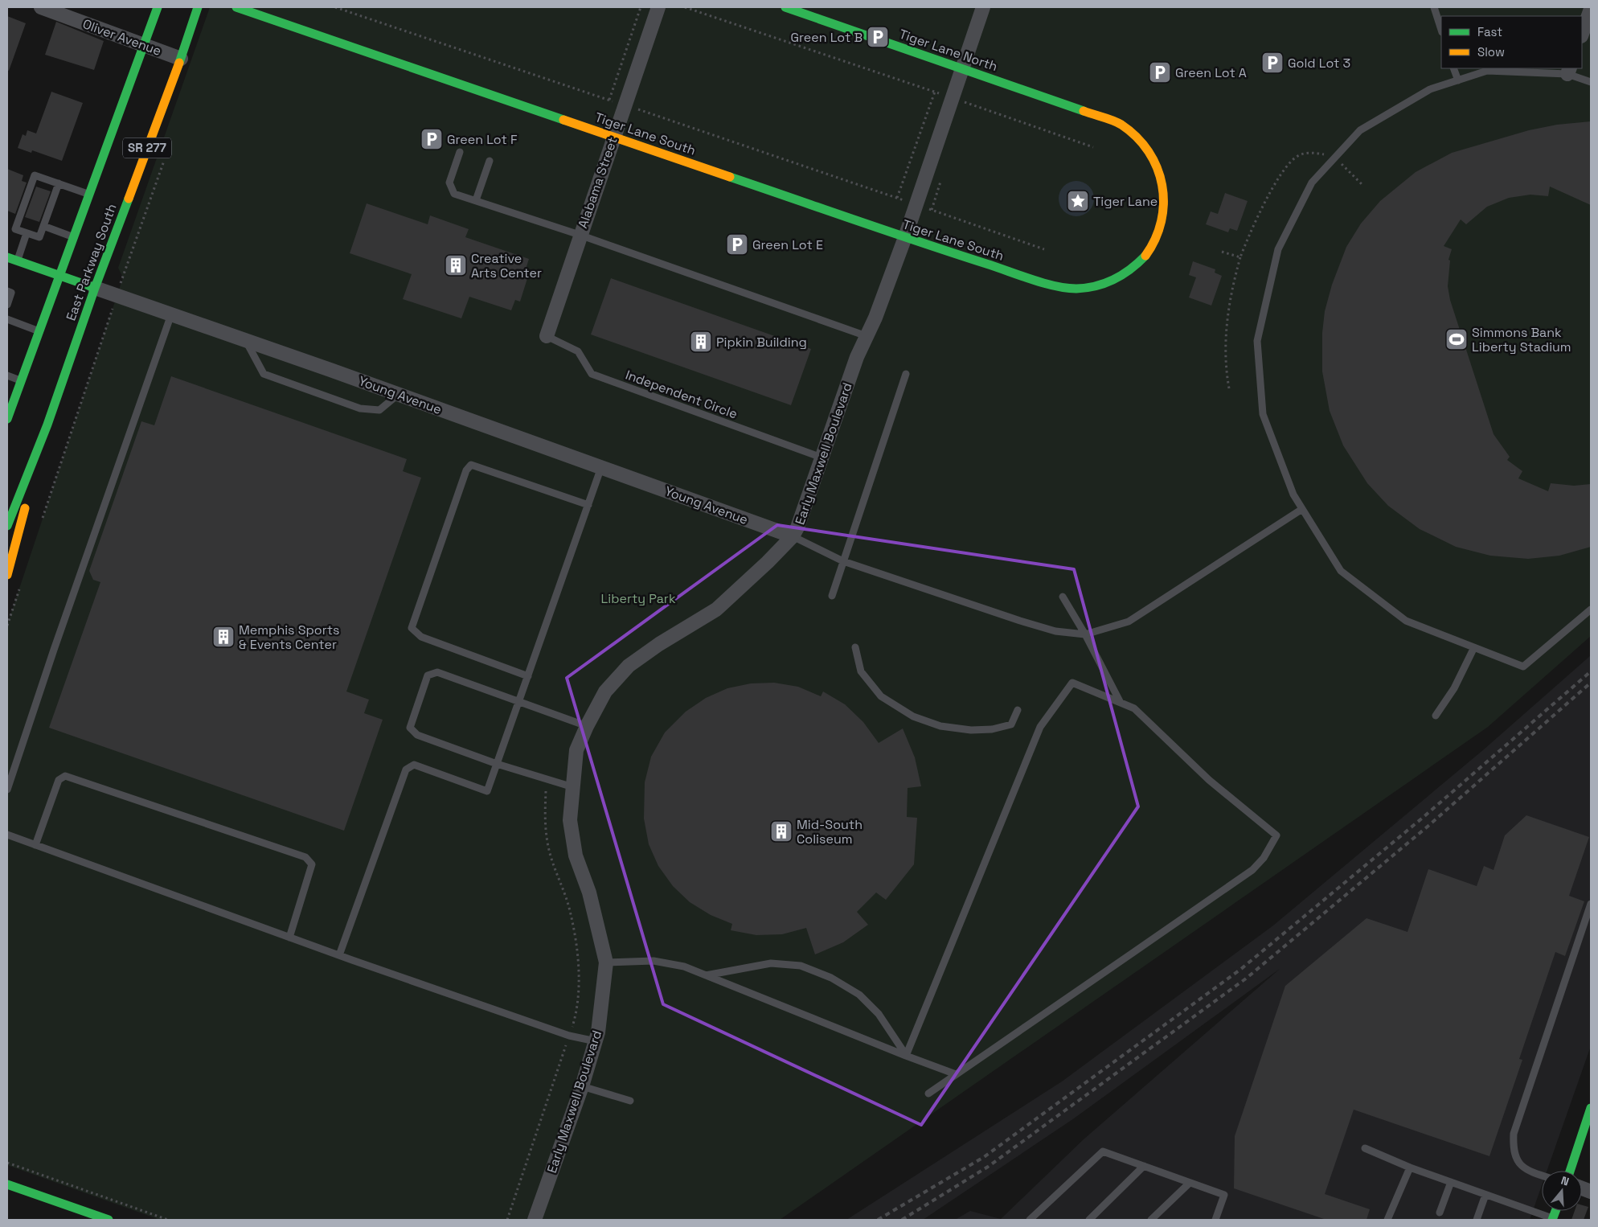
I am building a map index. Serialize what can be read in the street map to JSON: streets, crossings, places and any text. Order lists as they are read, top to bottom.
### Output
{
  "streets": {
    "street": [
      "Oliver Avenue",
      "Tiger Lane North",
      "Tiger Lane South",
      "SR 277",
      "Alabama Street",
      "East Parkway South",
      "Young Avenue",
      "Early Maxwell Boulevard"
    ],
    "lane": ["Independent Circle"]
  },
  "crossings": [
    ["Oliver Avenue", "East Parkway South"],
    ["Tiger Lane North", "Tiger Lane South"],
    ["Tiger Lane North", "Early Maxwell Boulevard"],
    ["Tiger Lane South", "Alabama Street"],
    ["Tiger Lane South", "Early Maxwell Boulevard"],
    ["Alabama Street", "Independent Circle"],
    ["East Parkway South", "Young Avenue"],
    ["Independent Circle", "Early Maxwell Boulevard"],
    ["Young Avenue", "Early Maxwell Boulevard"]
  ],
  "parks": ["Liberty Park"],
  "places": {
    "parking": [
      "Green Lot B",
      "Gold Lot 3",
      "Green Lot A",
      "Green Lot F",
      "Green Lot E"
    ],
    "place": ["Tiger Lane"],
    "building": [
      "Creative Arts Center",
      "Pipkin Building",
      "Memphis Sports & Events Center",
      "Mid-South Coliseum"
    ],
    "sports": ["Simmons Bank Liberty Stadium"]
  },
  "legend": ["Fast", "Slow"],
  "north": "top"
}
